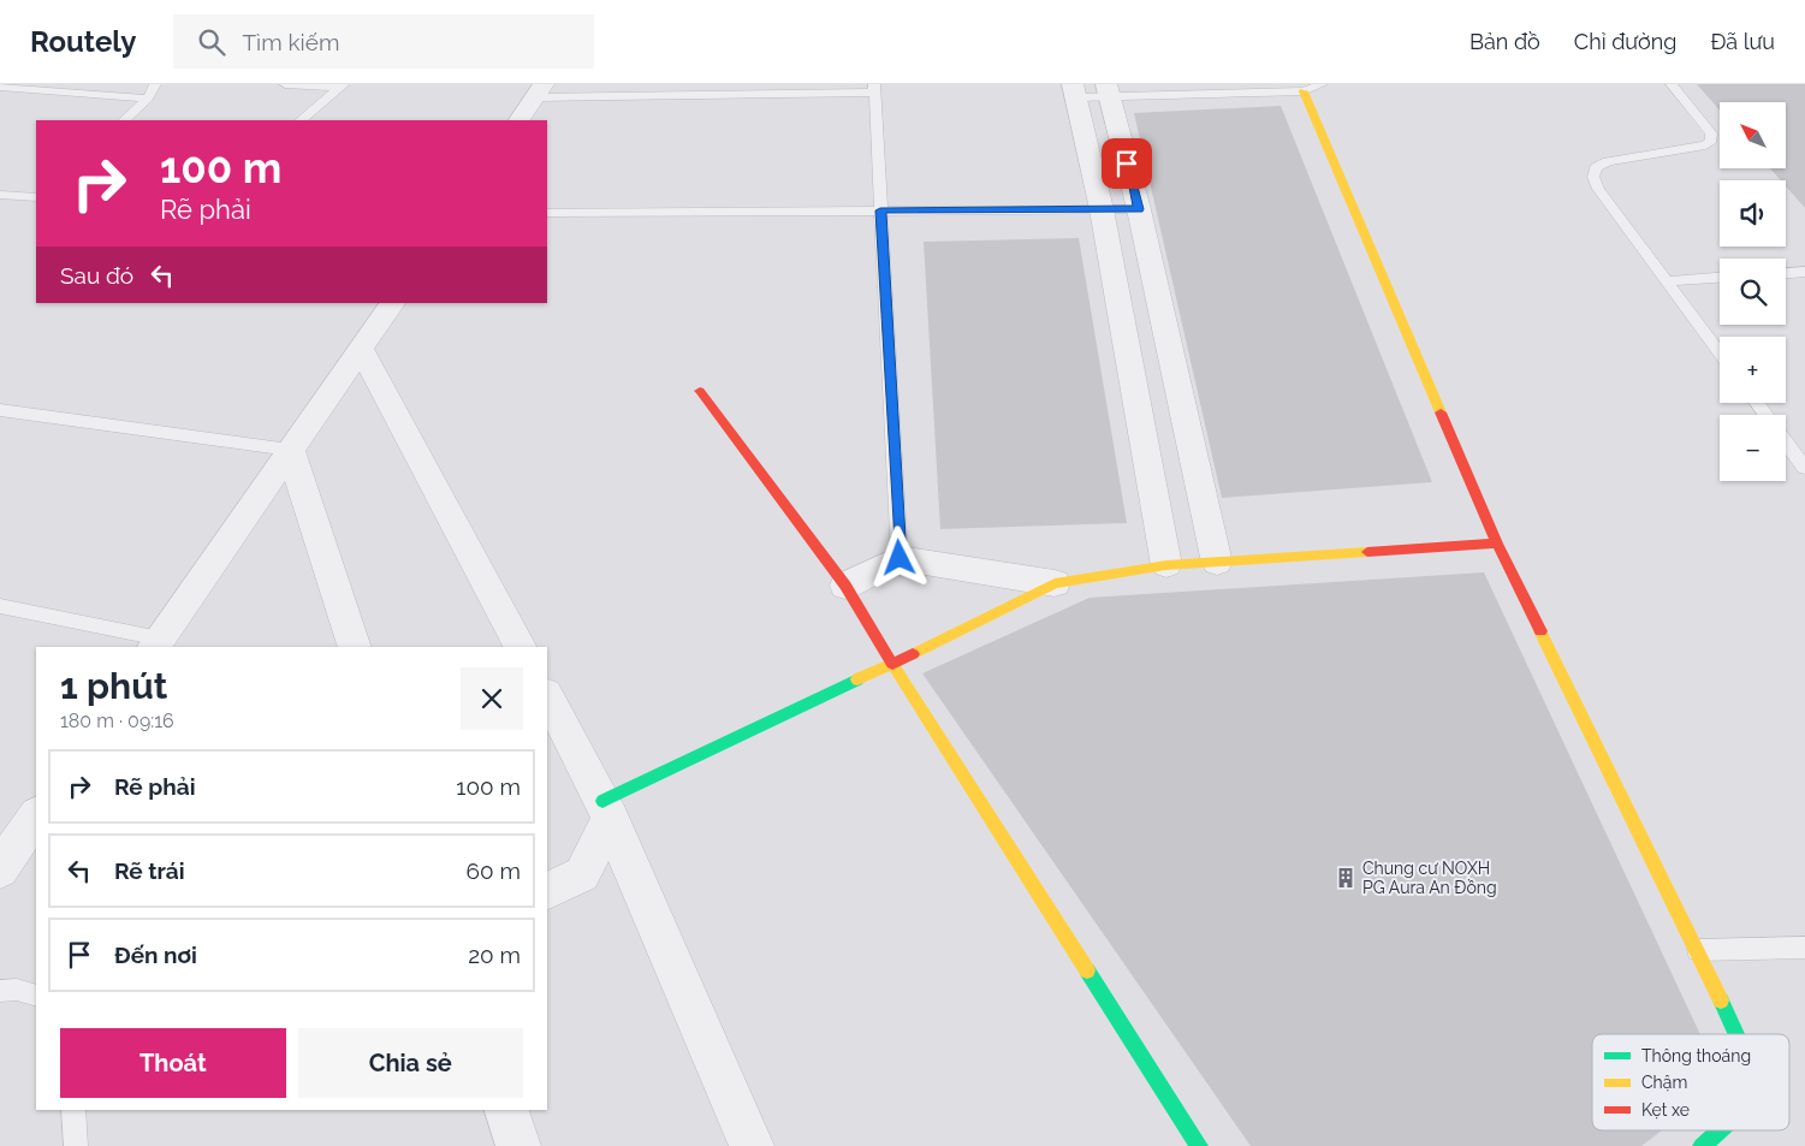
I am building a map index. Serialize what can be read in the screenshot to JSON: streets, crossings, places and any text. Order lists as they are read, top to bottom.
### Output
{
  "places": {
    "building": ["Chung cư NOXH PG Aura An Đồng"]
  },
  "legend": ["Thông thoáng", "Chậm", "Kẹt xe"],
  "north": "top left",
  "page": {
    "header": "Routely",
    "search": "Tìm kiếm",
    "nav": ["Bản đồ", "Chỉ đường", "Đã lưu"],
    "map_buttons": ["+", "−"],
    "turn": ["100 m", "Rẽ phải"],
    "then": "Sau đó",
    "heading": ["1 phút", "180 m · 09:16"],
    "list": [
      {
        "name": "Rẽ phải",
        "value": "100 m"
      },
      {
        "name": "Rẽ trái",
        "value": "60 m"
      },
      {
        "name": "Đến nơi",
        "value": "20 m"
      }
    ],
    "buttons": ["Thoát", "Chia sẻ"]
  }
}
